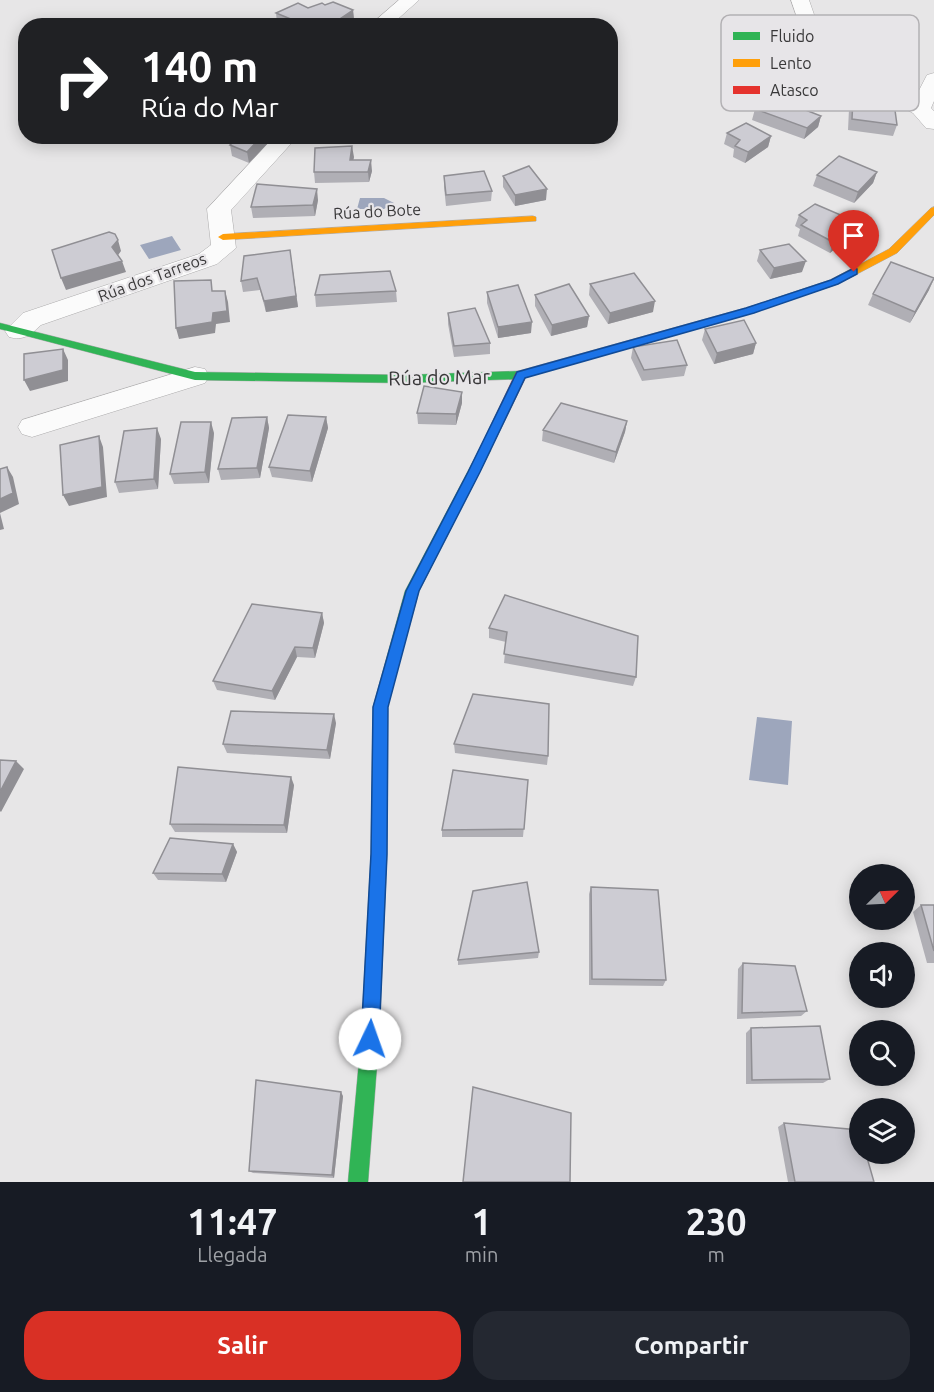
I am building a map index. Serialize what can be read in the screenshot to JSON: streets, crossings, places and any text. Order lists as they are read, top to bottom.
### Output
{
  "streets": {
    "street": ["Rúa do Bote", "Rúa dos Tarreos", "Rúa do Mar"]
  },
  "crossings": [
    ["Rúa do Bote", "Rúa dos Tarreos"],
    ["Rúa dos Tarreos", "Rúa do Mar"]
  ],
  "legend": ["Fluido", "Lento", "Atasco"],
  "north": "top right",
  "page": {
    "turn": ["140 m", "Rúa do Mar"],
    "eta": [
      "11:47",
      "Llegada",
      "1",
      "min",
      "230",
      "m"
    ],
    "buttons": ["Salir", "Compartir"]
  }
}
